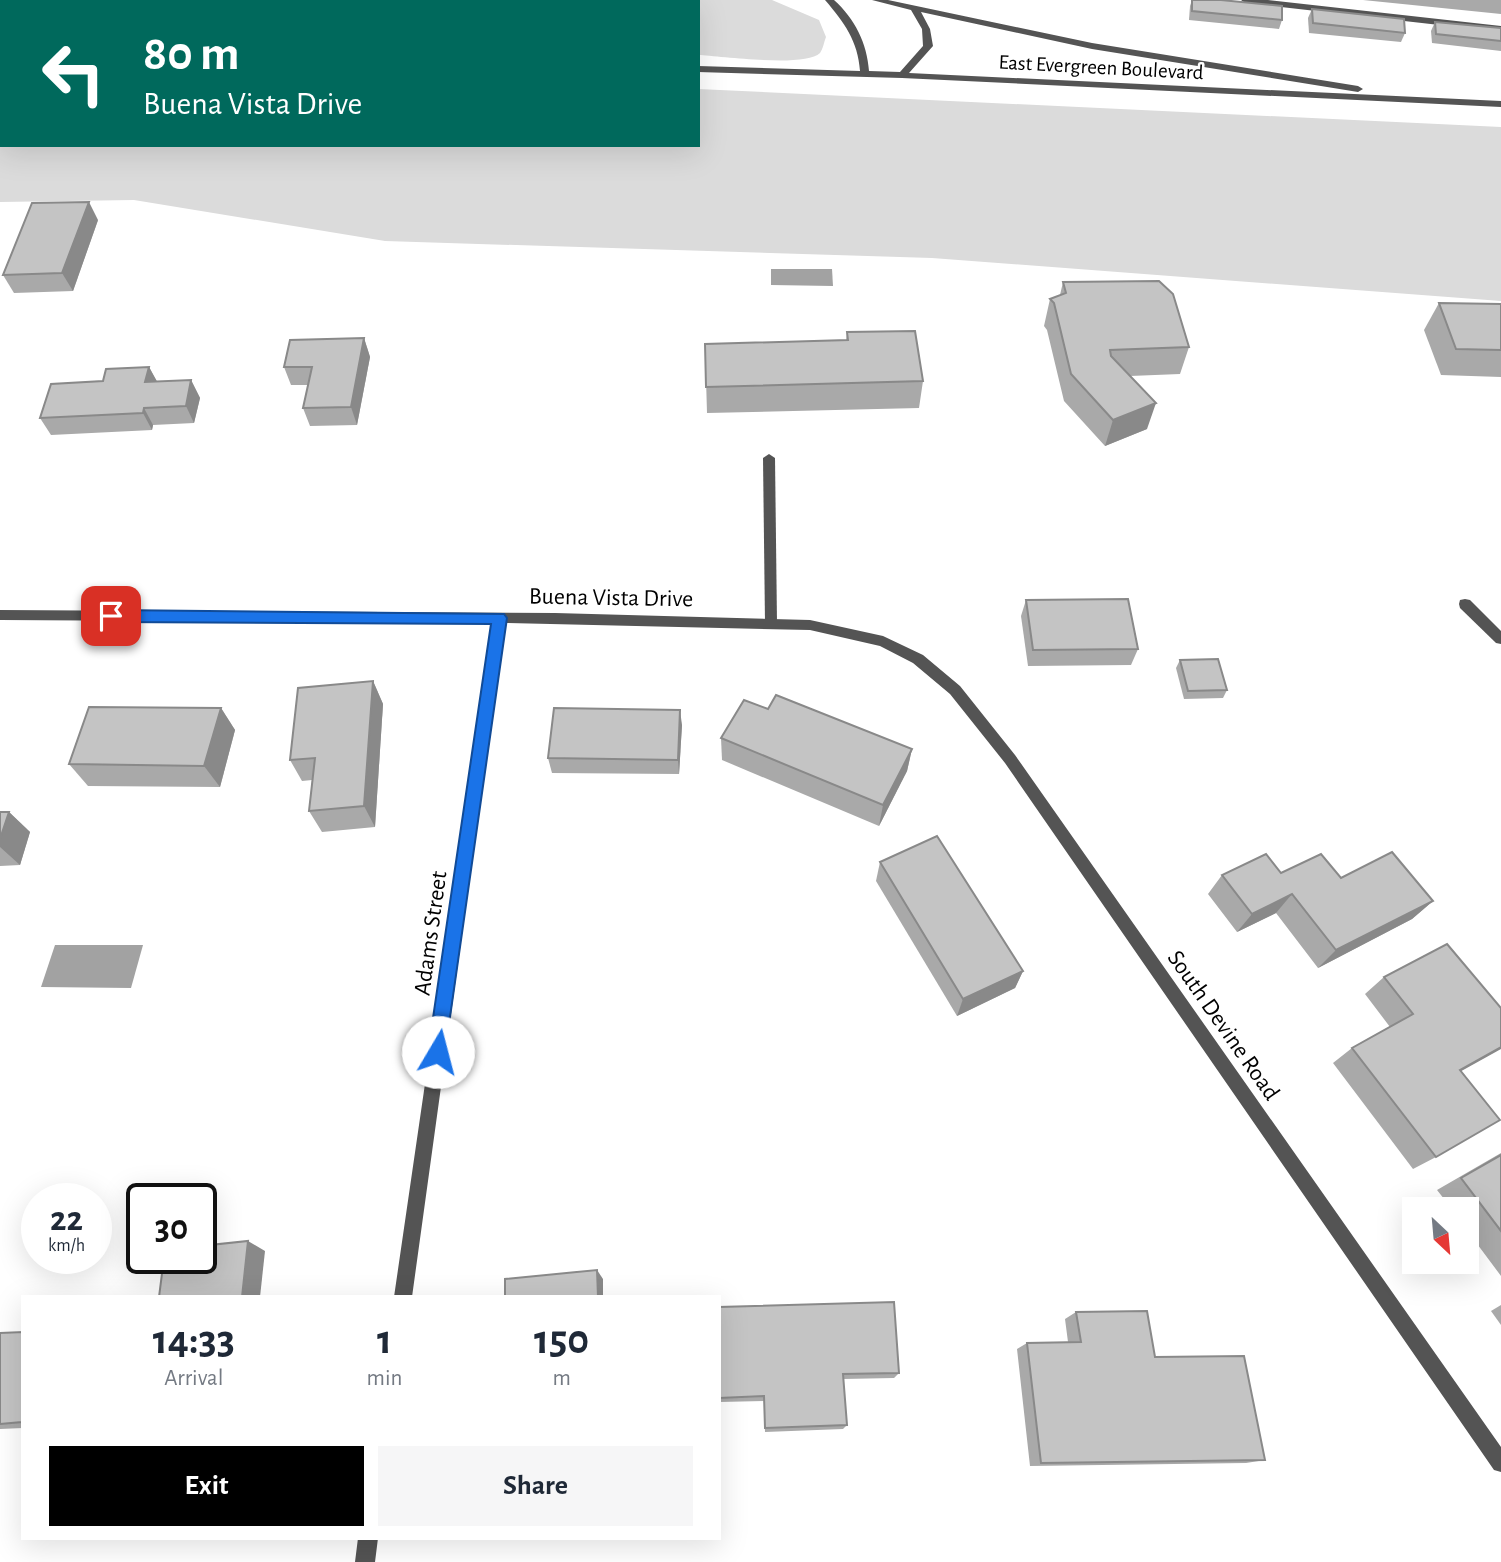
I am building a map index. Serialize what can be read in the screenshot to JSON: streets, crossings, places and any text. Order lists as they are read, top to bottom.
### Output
{
  "streets": {
    "street": [
      "East Evergreen Boulevard",
      "Buena Vista Drive",
      "Adams Street",
      "South Devine Road"
    ]
  },
  "crossings": [
    ["Buena Vista Drive", "Adams Street"],
    ["Buena Vista Drive", "South Devine Road"]
  ],
  "north": "bottom right",
  "page": {
    "turn": ["80 m", "Buena Vista Drive"],
    "speed": "22 km/h",
    "limit": "30",
    "eta": [
      "14:33",
      "Arrival",
      "1",
      "min",
      "150",
      "m"
    ],
    "buttons": ["Exit", "Share"]
  }
}
